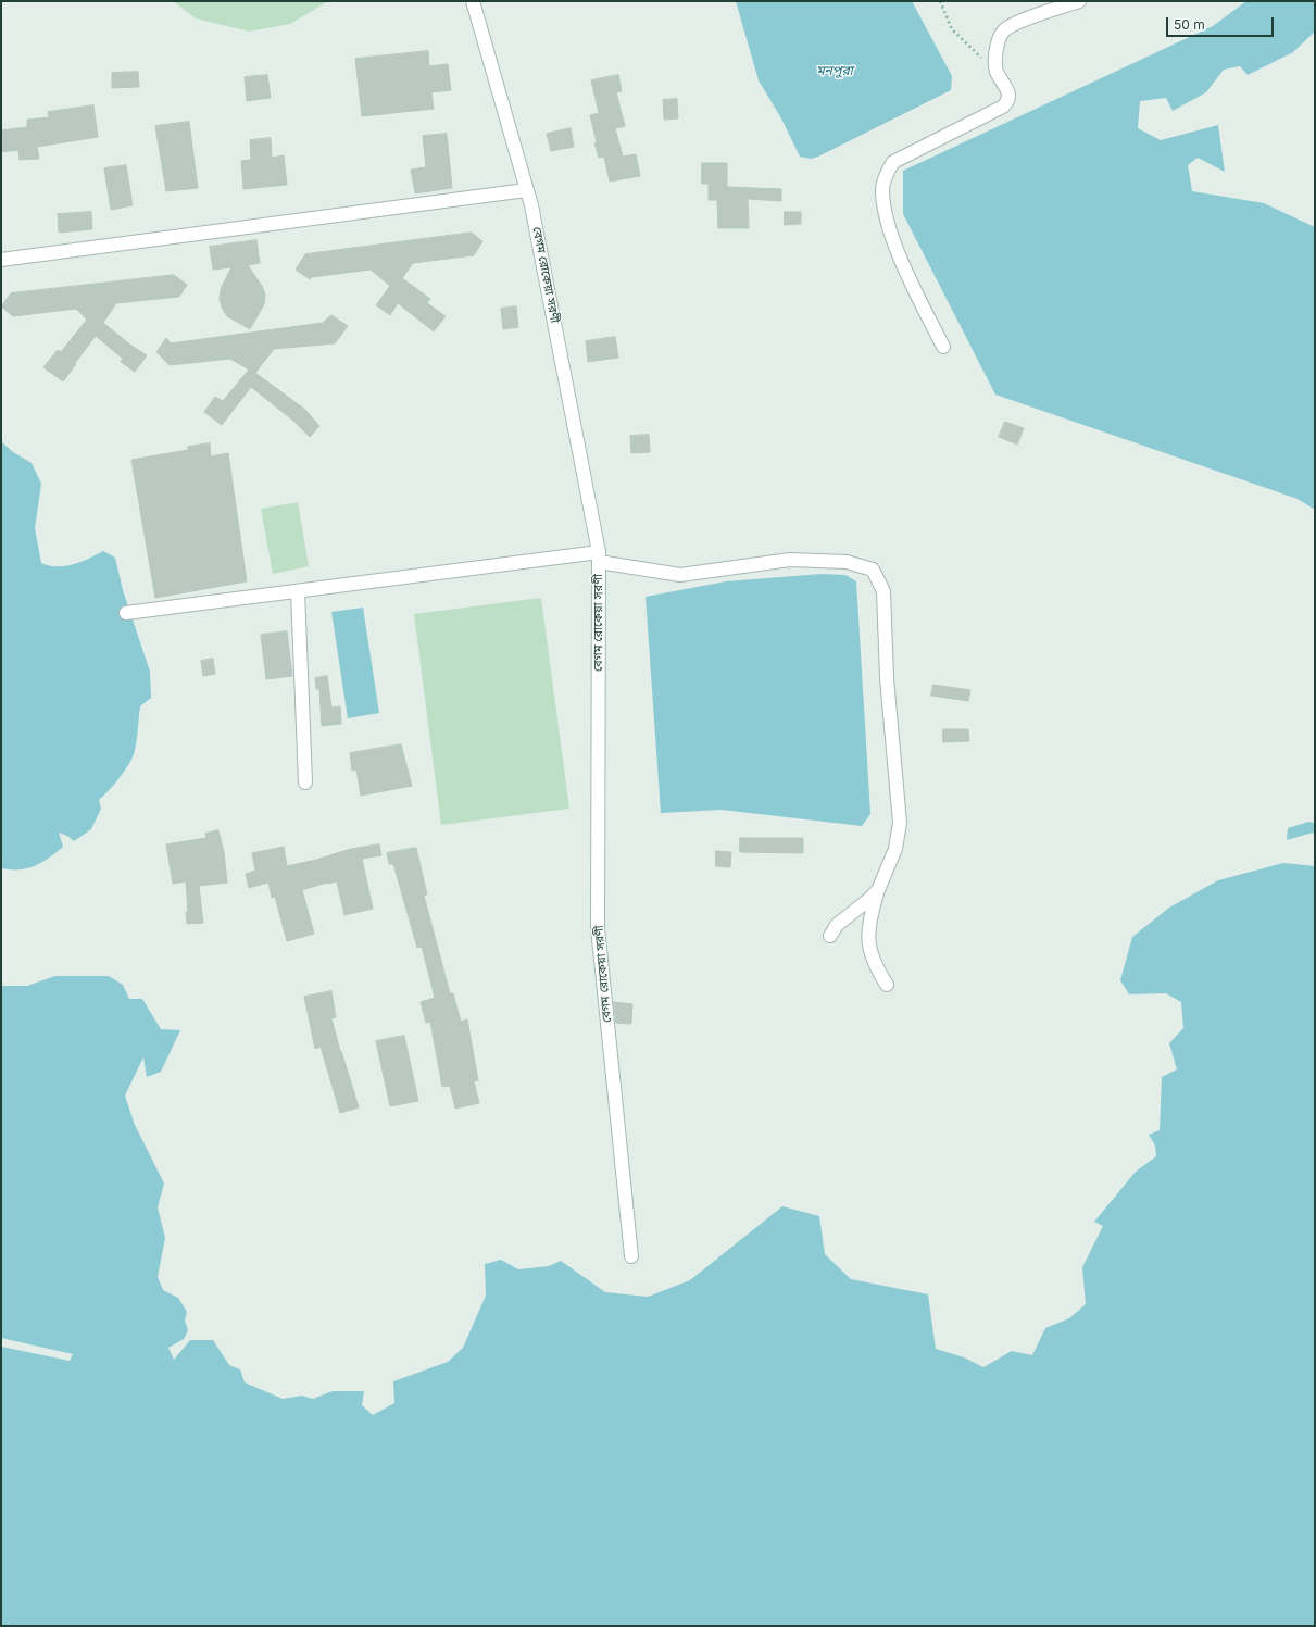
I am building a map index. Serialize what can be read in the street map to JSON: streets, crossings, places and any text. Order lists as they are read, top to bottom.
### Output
{
  "streets": {
    "street": ["বেগম রোকেয়া সরণী"]
  },
  "water": ["মনপুরা"],
  "scale_bar": "50 m"
}
